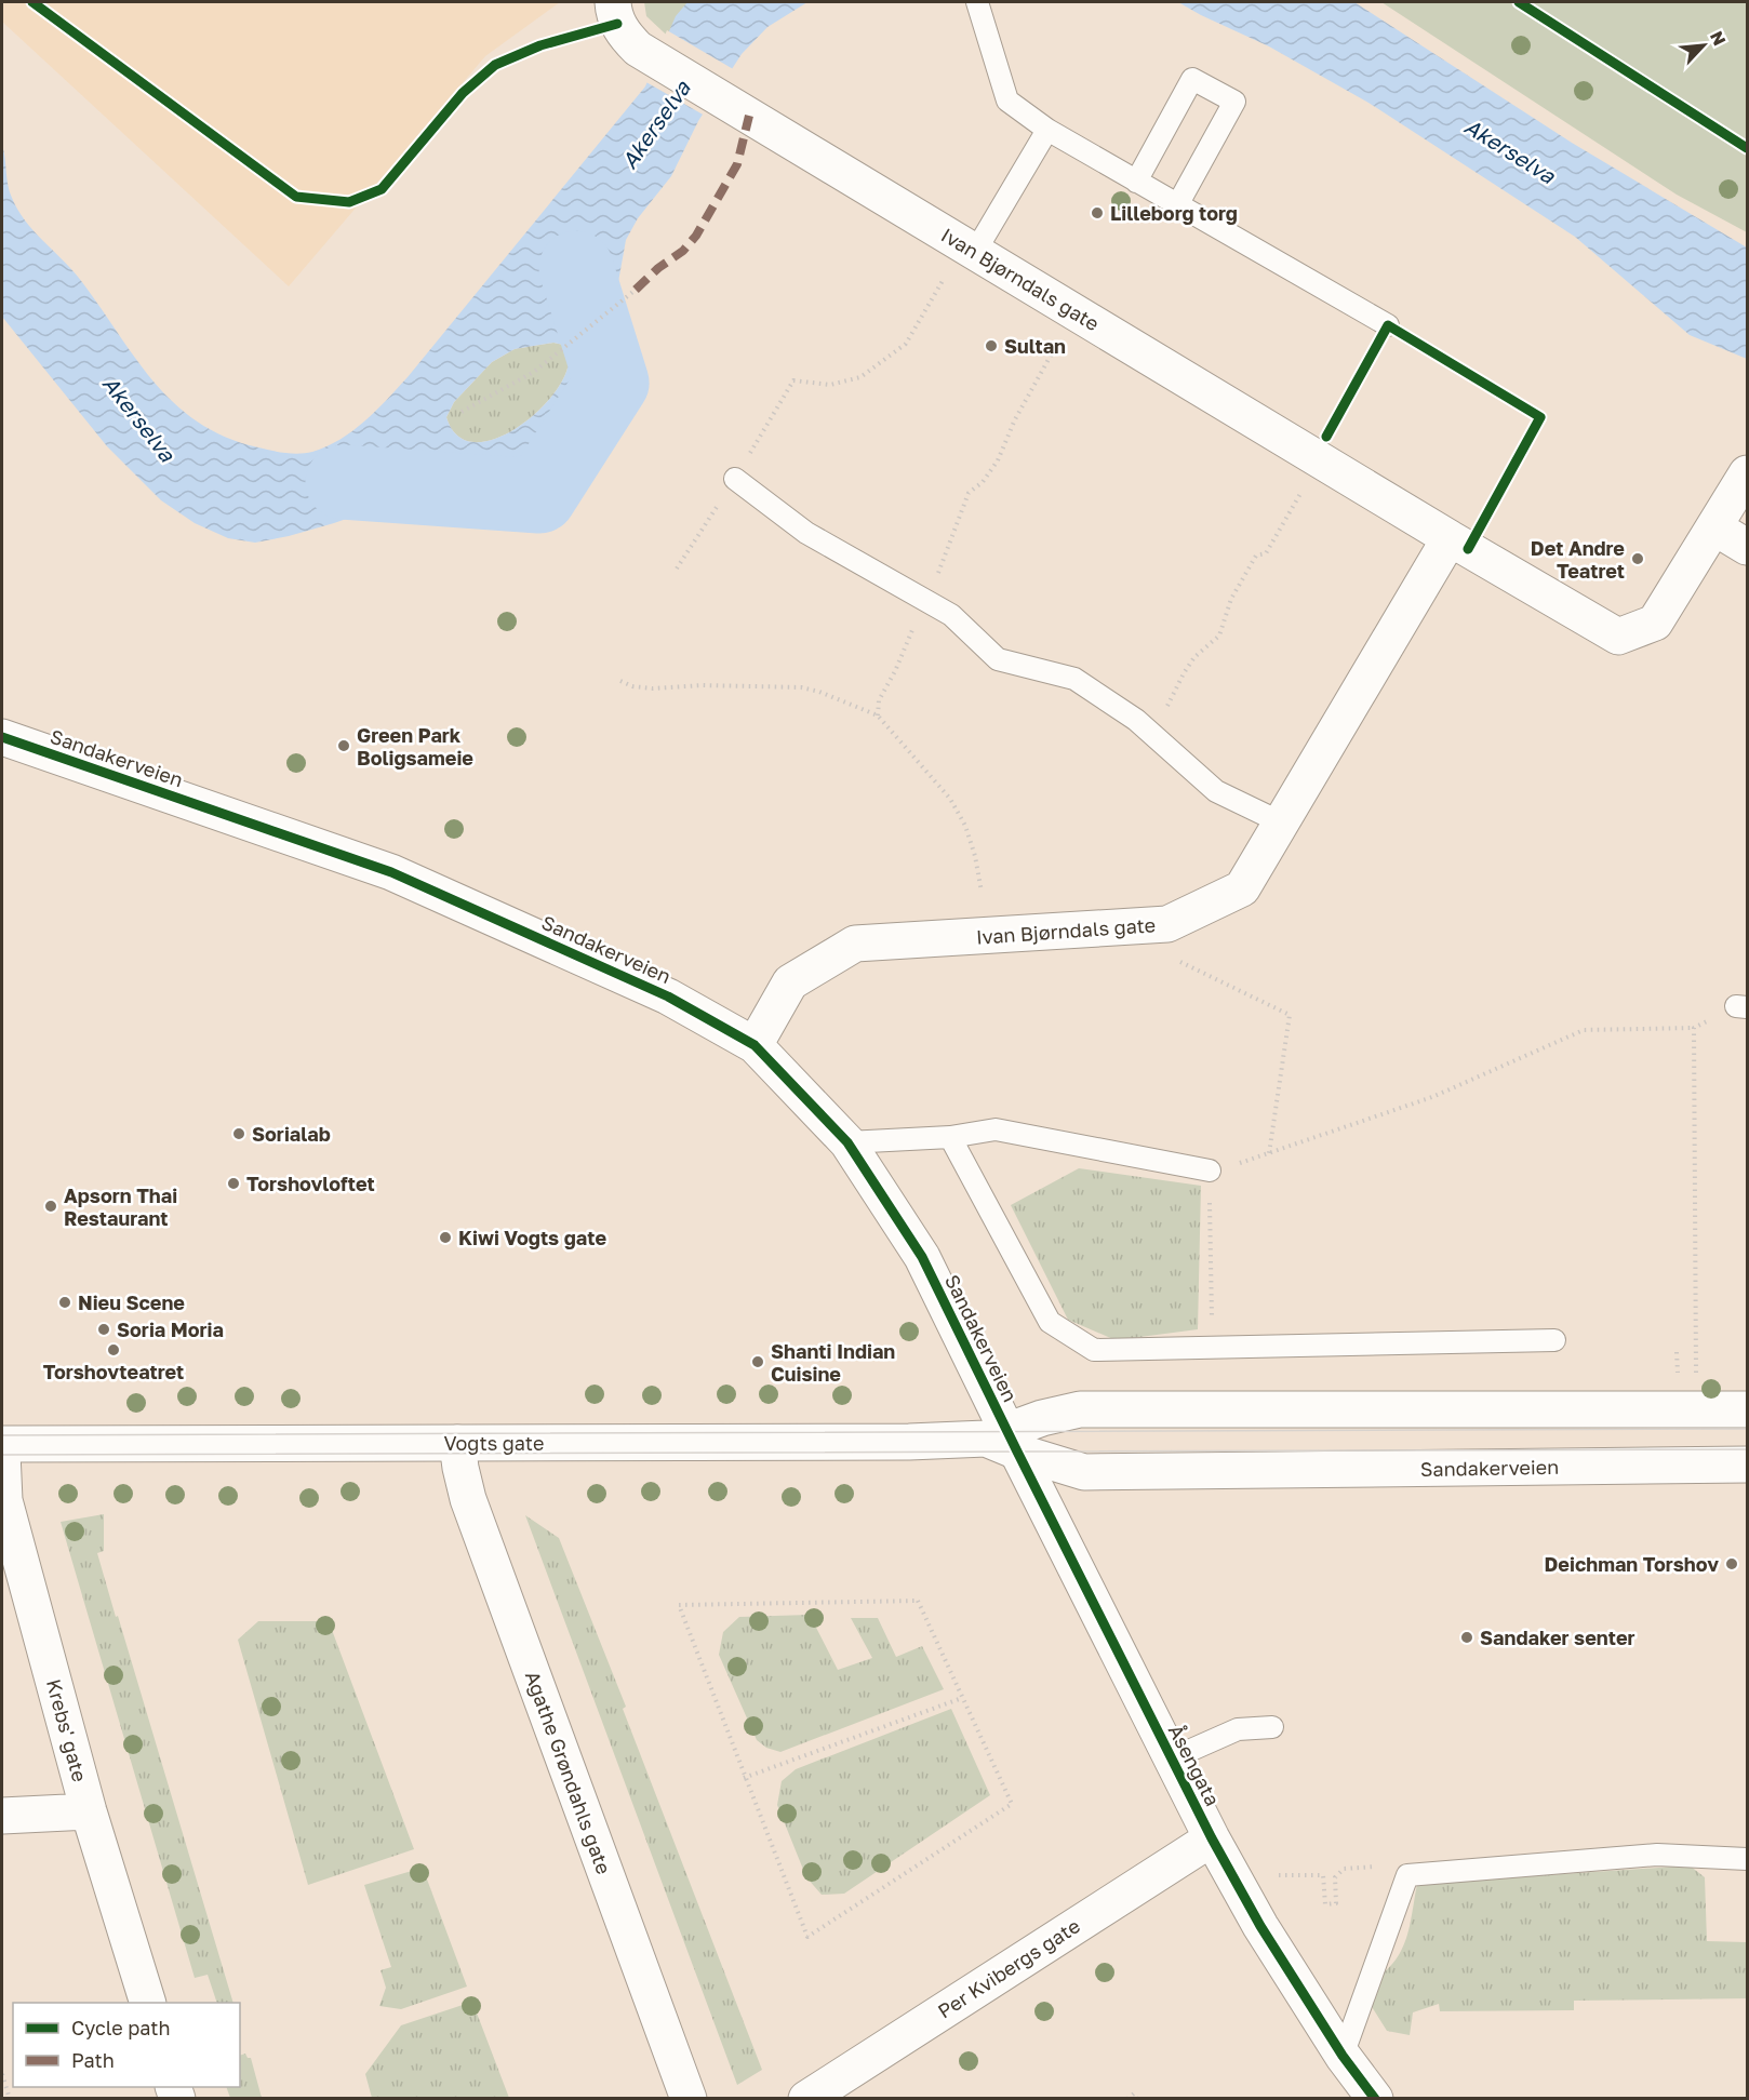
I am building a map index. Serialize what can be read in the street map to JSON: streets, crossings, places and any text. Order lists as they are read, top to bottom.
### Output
{
  "streets": {
    "street": [
      "Ivan Bjørndals gate",
      "Sandakerveien",
      "Vogts gate",
      "Krebs' gate",
      "Åsengata",
      "Agathe Grøndahls gate",
      "Per Kvibergs gate"
    ]
  },
  "crossings": [
    ["Ivan Bjørndals gate", "Sandakerveien"],
    ["Sandakerveien", "Vogts gate"],
    ["Sandakerveien", "Åsengata"],
    ["Vogts gate", "Åsengata"],
    ["Vogts gate", "Agathe Grøndahls gate"],
    ["Åsengata", "Per Kvibergs gate"]
  ],
  "water": ["Akerselva"],
  "places": [
    "Lilleborg torg",
    "Sultan",
    "Det Andre Teatret",
    "Green Park Boligsameie",
    "Sorialab",
    "Torshovloftet",
    "Apsorn Thai Restaurant",
    "Kiwi Vogts gate",
    "Nieu Scene",
    "Soria Moria",
    "Torshovteatret",
    "Shanti Indian Cuisine",
    "Deichman Torshov",
    "Sandaker senter"
  ],
  "legend": ["Cycle path", "Path"],
  "north": "top right"
}
